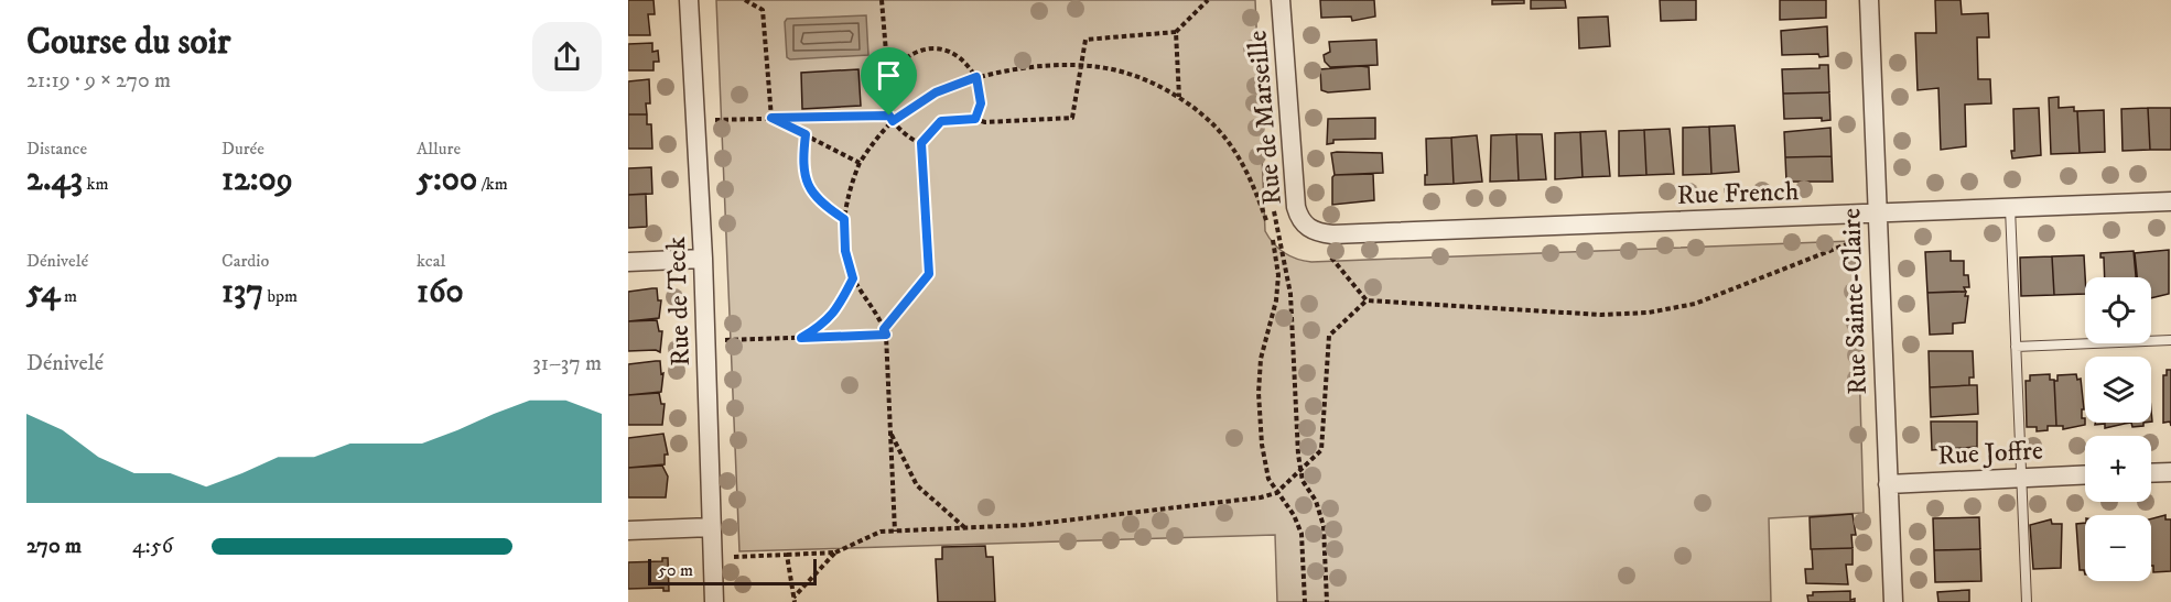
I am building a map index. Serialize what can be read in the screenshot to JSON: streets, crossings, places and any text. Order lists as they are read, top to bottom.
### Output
{
  "streets": {
    "street": [
      "Rue de Marseille",
      "Rue French",
      "Rue de Teck",
      "Rue Sainte-Claire",
      "Rue Joffre"
    ]
  },
  "crossings": [
    ["Rue de Marseille", "Rue French"],
    ["Rue French", "Rue Sainte-Claire"],
    ["Rue Sainte-Claire", "Rue Joffre"]
  ],
  "scale_bar": "50 m",
  "page": {
    "heading": ["Course du soir", "21:19 · 9 × 270 m"],
    "stats": [
      ["Distance", "2.43 km"],
      ["Durée", "12:09"],
      ["Allure", "5:00 /km"],
      ["Dénivelé", "54 m"],
      ["Cardio", "137 bpm"],
      ["kcal", "160"]
    ],
    "map_buttons": ["+", "−"],
    "chart": ["Dénivelé", "31–37 m"],
    "list": [
      {
        "name": "270 m",
        "note": "4:56"
      }
    ],
    "scale": "50 m"
  }
}
